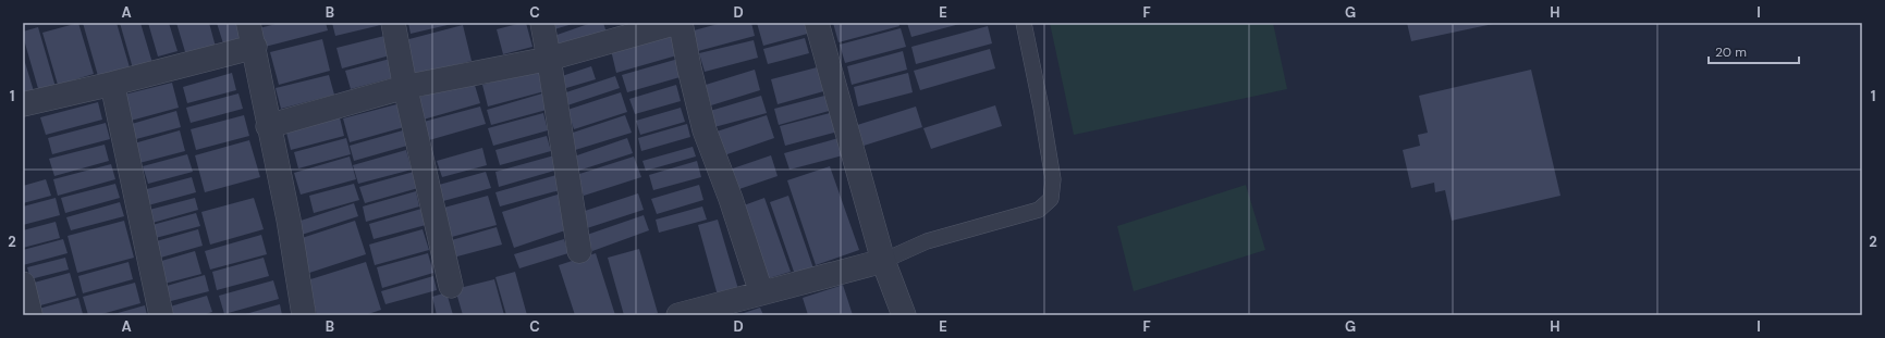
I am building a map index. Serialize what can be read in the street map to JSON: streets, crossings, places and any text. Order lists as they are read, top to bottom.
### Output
{
  "scale_bar": "20 m",
  "grid": {
    "columns": [
      "A",
      "B",
      "C",
      "D",
      "E",
      "F",
      "G",
      "H",
      "I"
    ],
    "rows": ["1", "2"]
  }
}
